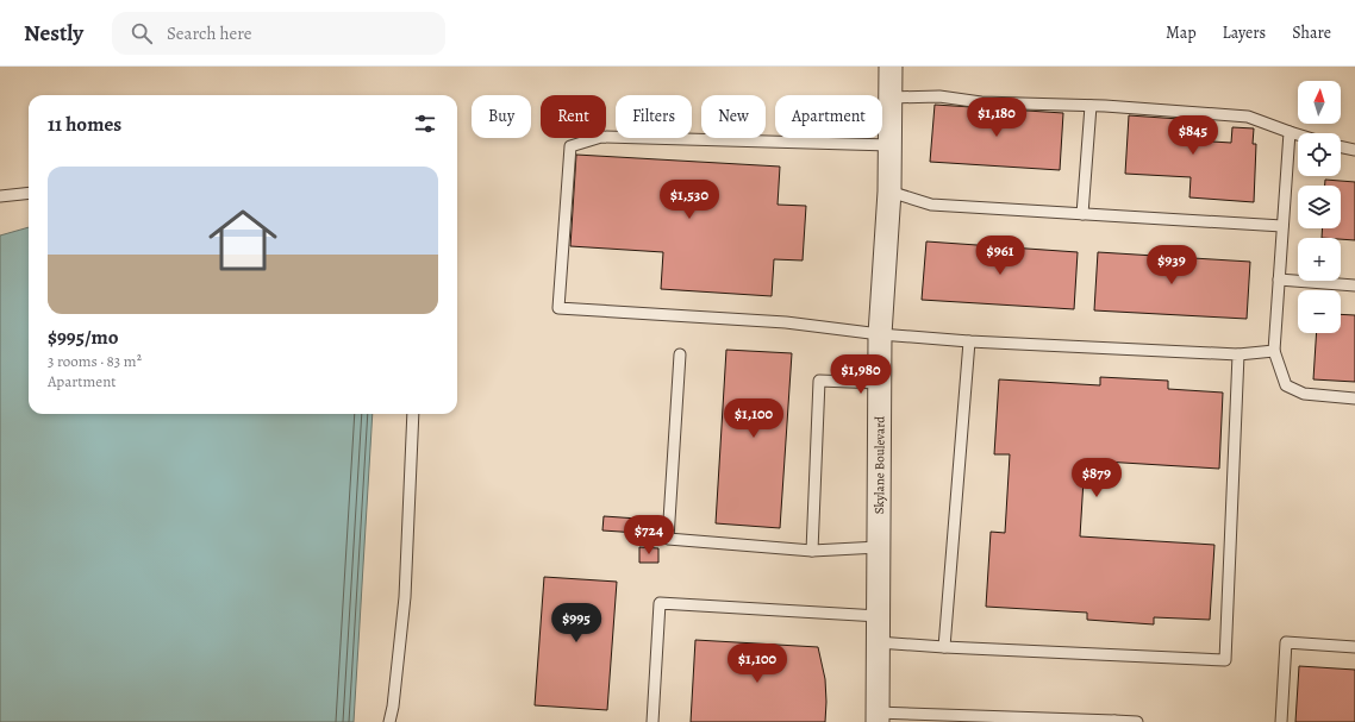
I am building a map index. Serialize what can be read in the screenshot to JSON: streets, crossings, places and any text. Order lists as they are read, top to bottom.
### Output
{
  "streets": {
    "street": ["Skylane Boulevard"]
  },
  "north": "top",
  "page": {
    "header": "Nestly",
    "search": "Search here",
    "nav": ["Map", "Layers", "Share"],
    "map_buttons": ["+", "−"],
    "chip": [
      "Buy",
      "Rent",
      "Filters",
      "New",
      "Apartment"
    ],
    "heading": "11 homes",
    "price": [
      "$1,180",
      "$845",
      "$1,530",
      "$961",
      "$939",
      "$1,980",
      "$1,100",
      "$879",
      "$724",
      "$995",
      "$1,100"
    ],
    "list": [
      {
        "name": "$995/mo",
        "note": "3 rooms · 83 m² · Apartment"
      }
    ]
  }
}
